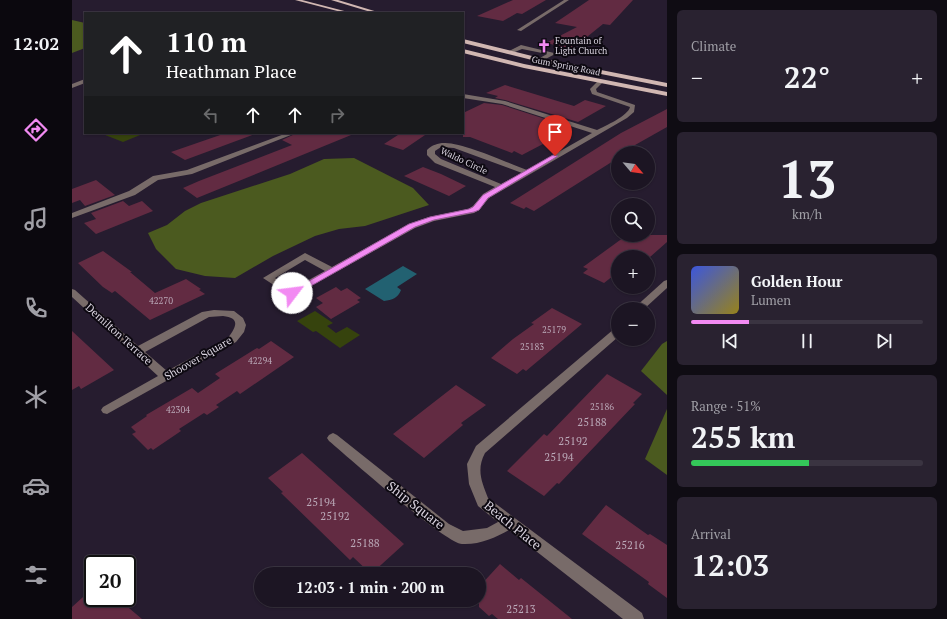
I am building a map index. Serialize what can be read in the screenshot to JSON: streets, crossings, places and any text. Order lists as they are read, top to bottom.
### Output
{
  "streets": {
    "main road": ["Gum Spring Road"],
    "street": [
      "Waldo Circle",
      "Demilton Terrace",
      "Shoover Square",
      "Ship Square",
      "Beach Place"
    ]
  },
  "crossings": [
    ["Demilton Terrace", "Shoover Square"],
    ["Ship Square", "Beach Place"]
  ],
  "places": {
    "church": ["Fountain of Light Church"]
  },
  "house_numbers": [
    "42270",
    "25179",
    "25183",
    "42294",
    "25186",
    "42304",
    "25188",
    "25192",
    "25194",
    "25194",
    "25192",
    "25188",
    "25216",
    "25213"
  ],
  "north": "bottom right",
  "page": {
    "tabs": "12:02",
    "tile": [
      "Climate",
      ["13", "km/h"],
      ["Range · 51%", "255 km"],
      ["Arrival", "12:03"]
    ],
    "turn": ["110 m", "Heathman Place"],
    "heat": ["−", "22°", "+"],
    "map_buttons": ["+", "−"],
    "song": ["Golden Hour", "Lumen"],
    "limit": "20",
    "trip": "12:03 · 1 min · 200 m"
  }
}
